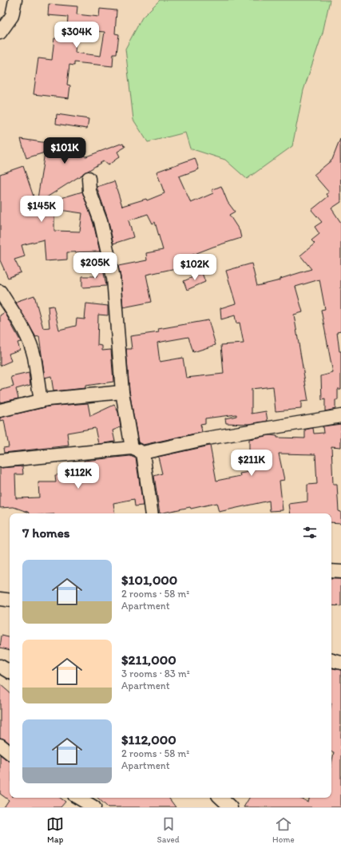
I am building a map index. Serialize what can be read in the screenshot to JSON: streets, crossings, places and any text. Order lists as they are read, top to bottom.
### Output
{
  "page": {
    "price": [
      "$304K",
      "$101K",
      "$145K",
      "$205K",
      "$102K",
      "$211K",
      "$112K"
    ],
    "heading": "7 homes",
    "list": [
      {
        "name": "$101,000",
        "note": "2 rooms · 58 m² · Apartment"
      },
      {
        "name": "$211,000",
        "note": "3 rooms · 83 m² · Apartment"
      },
      {
        "name": "$112,000",
        "note": "2 rooms · 58 m² · Apartment"
      }
    ],
    "tabs": ["Map", "Saved", "Home"]
  }
}
